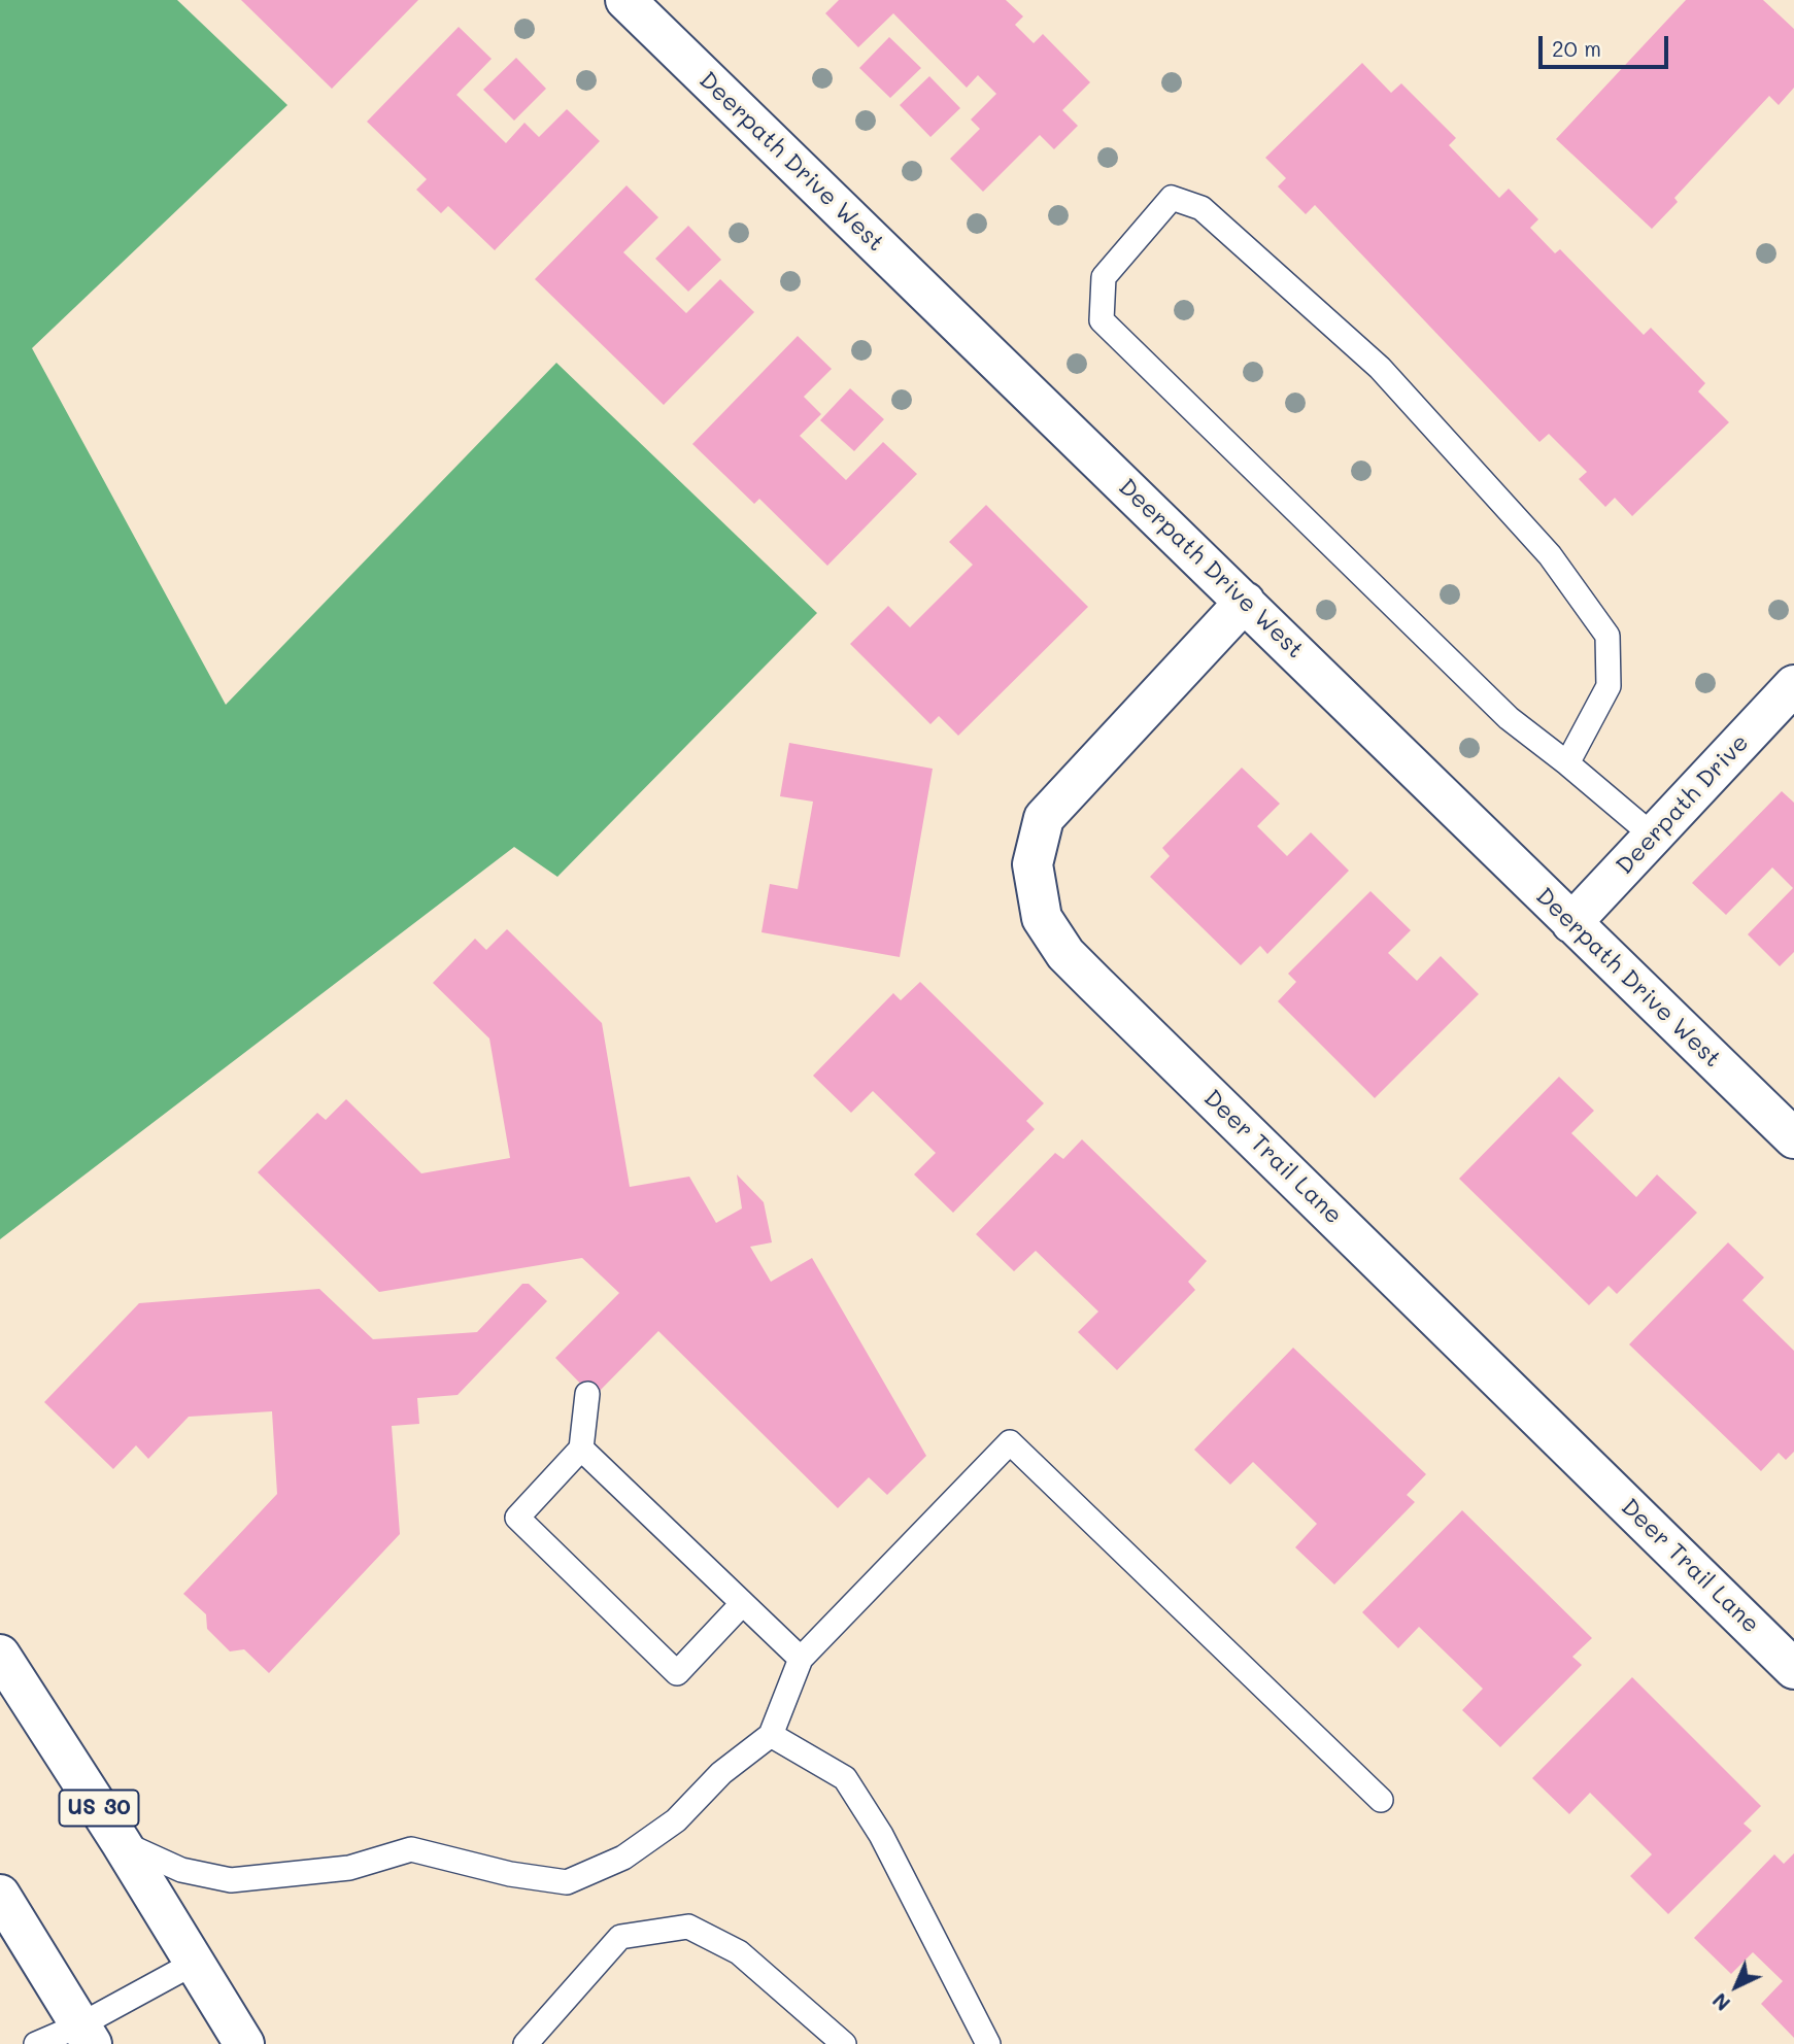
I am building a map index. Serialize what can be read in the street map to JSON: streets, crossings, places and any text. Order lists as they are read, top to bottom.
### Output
{
  "streets": {
    "street": [
      "Deerpath Drive West",
      "Deerpath Drive",
      "Deer Trail Lane",
      "US 30"
    ]
  },
  "crossings": [
    ["Deerpath Drive West", "Deerpath Drive"],
    ["Deerpath Drive West", "Deer Trail Lane"]
  ],
  "scale_bar": "20 m",
  "north": "bottom left"
}
